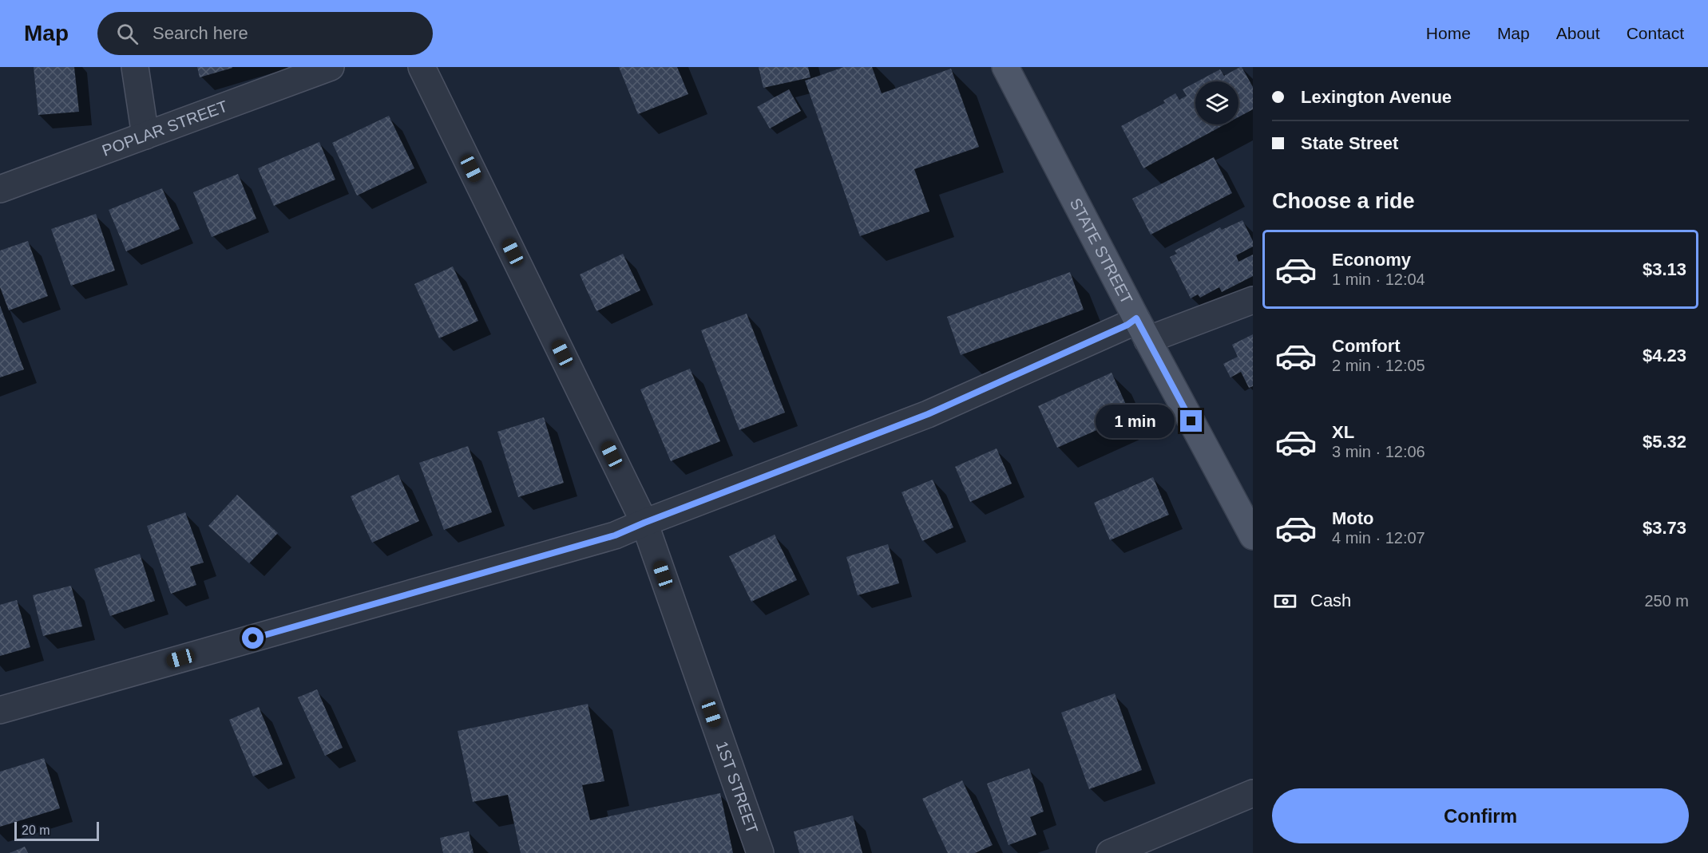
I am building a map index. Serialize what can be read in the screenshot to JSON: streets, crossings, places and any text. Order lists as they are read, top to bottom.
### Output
{
  "streets": {
    "main road": ["STATE STREET"],
    "street": ["POPLAR STREET", "1ST STREET"]
  },
  "scale_bar": "20 m",
  "page": {
    "header": "Map",
    "search": "Search here",
    "nav": [
      "Home",
      "Map",
      "About",
      "Contact"
    ],
    "banner": ["Lexington Avenue", "State Street"],
    "heading": "Choose a ride",
    "list": [
      {
        "name": "Economy",
        "note": "1 min · 12:04",
        "value": "$3.13"
      },
      {
        "name": "Comfort",
        "note": "2 min · 12:05",
        "value": "$4.23"
      },
      {
        "name": "XL",
        "note": "3 min · 12:06",
        "value": "$5.32"
      },
      {
        "name": "Moto",
        "note": "4 min · 12:07",
        "value": "$3.73"
      }
    ],
    "bubble": "1 min",
    "pay": ["Cash", "250 m"],
    "buttons": "Confirm",
    "scale": "20 m"
  }
}
